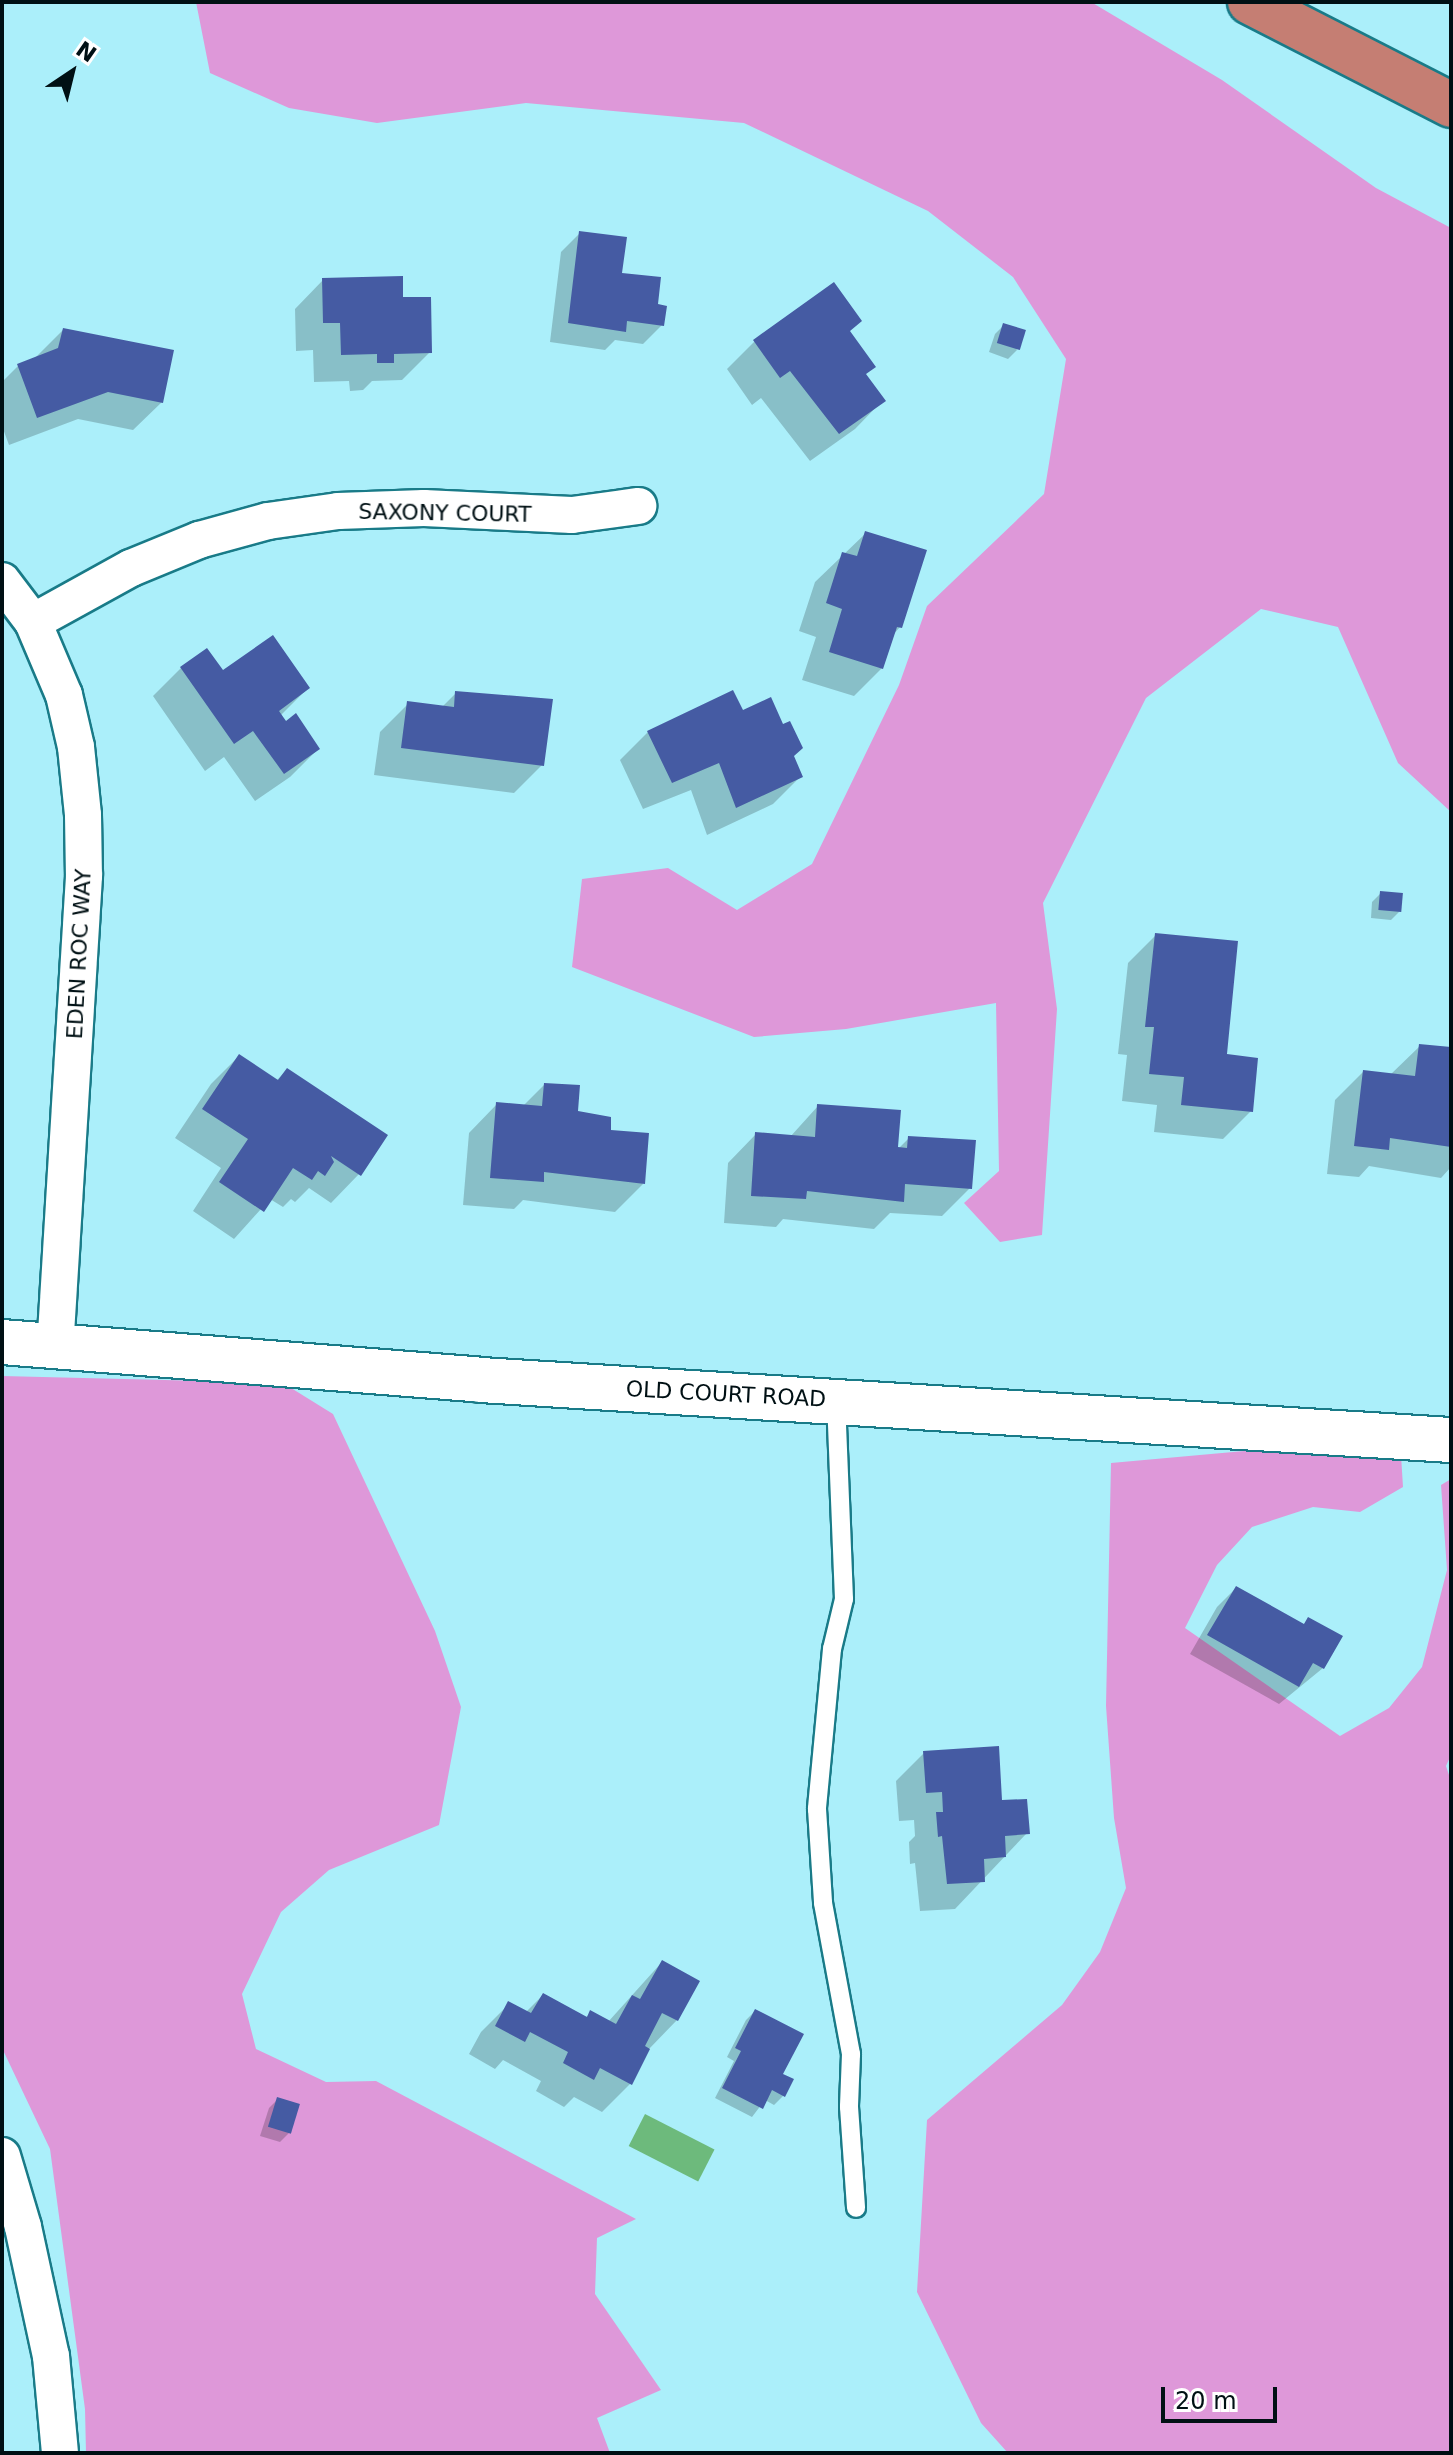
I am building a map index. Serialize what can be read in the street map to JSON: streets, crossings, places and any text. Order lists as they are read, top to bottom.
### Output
{
  "streets": {
    "main road": ["OLD COURT ROAD"],
    "street": ["SAXONY COURT", "EDEN ROC WAY"]
  },
  "crossings": [
    ["SAXONY COURT", "EDEN ROC WAY"],
    ["EDEN ROC WAY", "OLD COURT ROAD"]
  ],
  "scale_bar": "20 m",
  "north": "top right"
}
